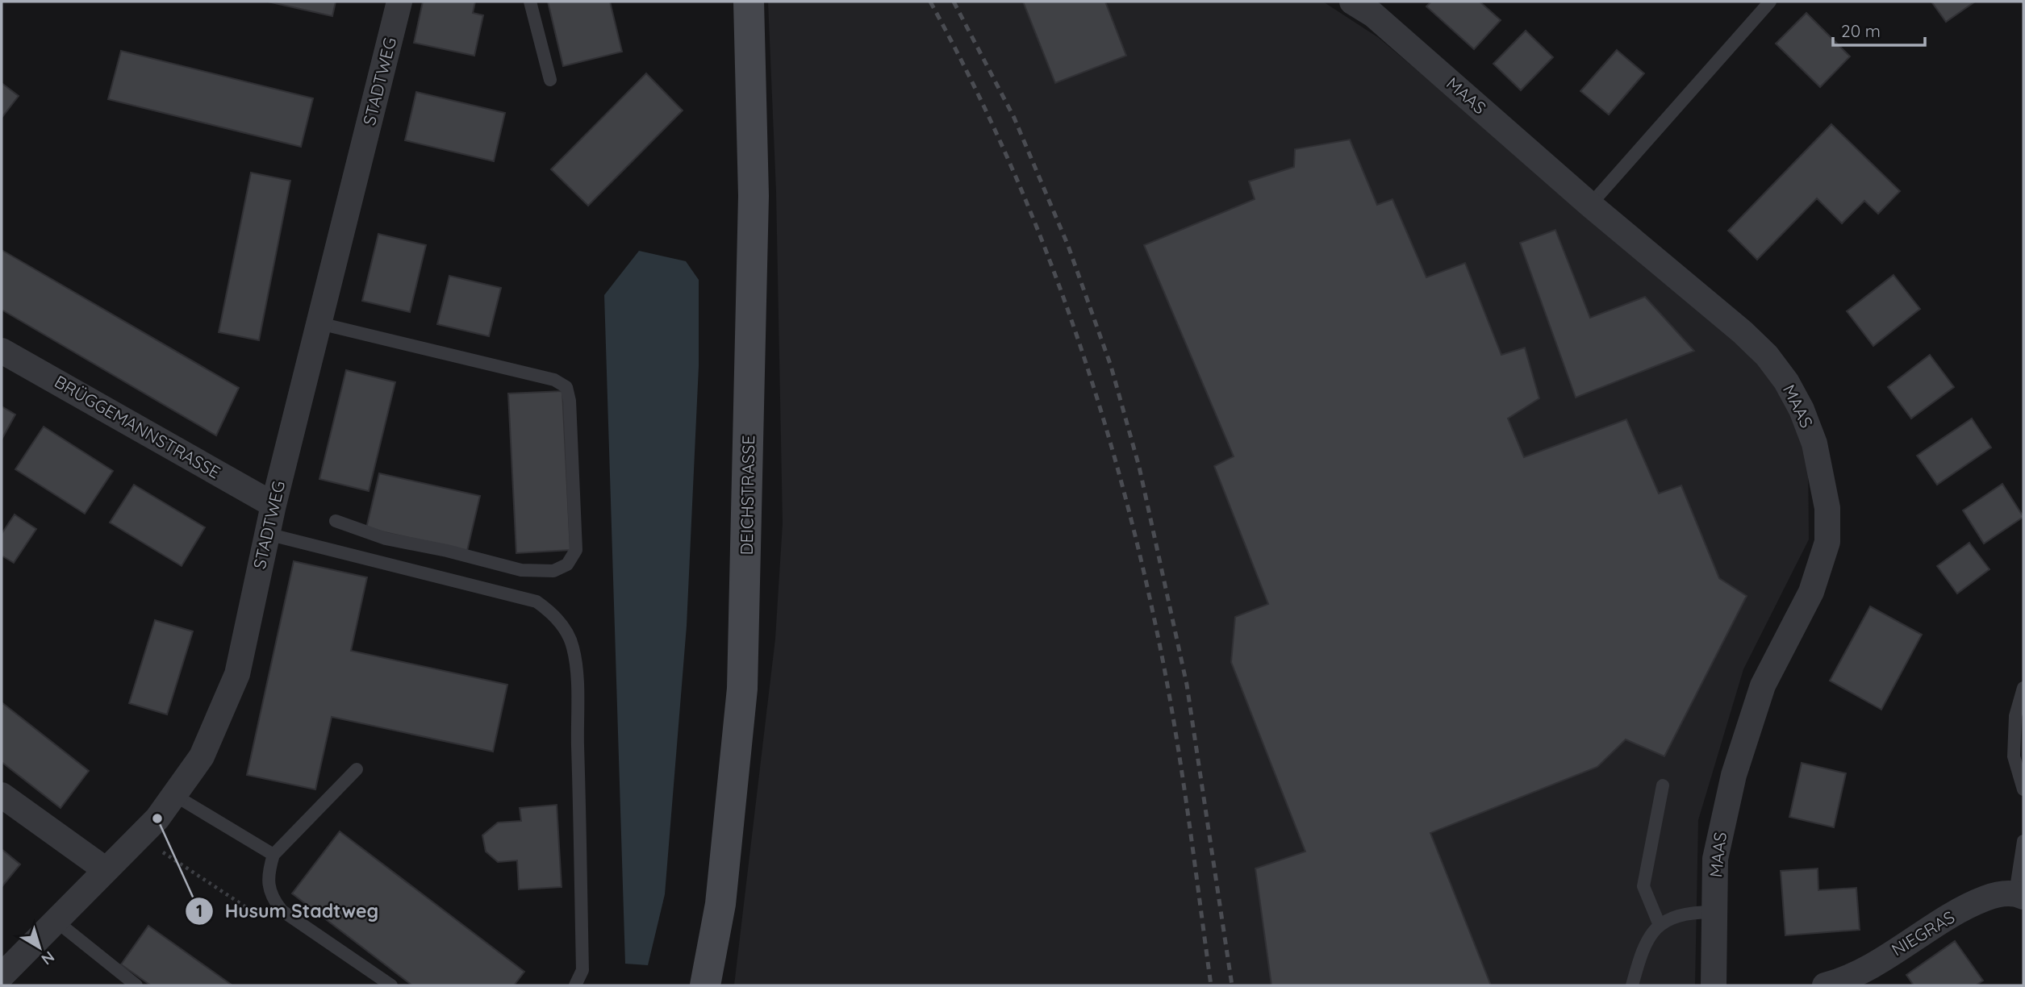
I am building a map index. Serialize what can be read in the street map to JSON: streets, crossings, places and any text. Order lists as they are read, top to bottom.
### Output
{
  "streets": {
    "main road": ["DEICHSTRASSE"],
    "street": [
      "STADTWEG",
      "MAAS",
      "BRÜGGEMANNSTRASSE",
      "NIEGRAS"
    ]
  },
  "crossings": [
    ["STADTWEG", "BRÜGGEMANNSTRASSE"]
  ],
  "places": ["Husum Stadtweg"],
  "scale_bar": "20 m",
  "north": "bottom right"
}
